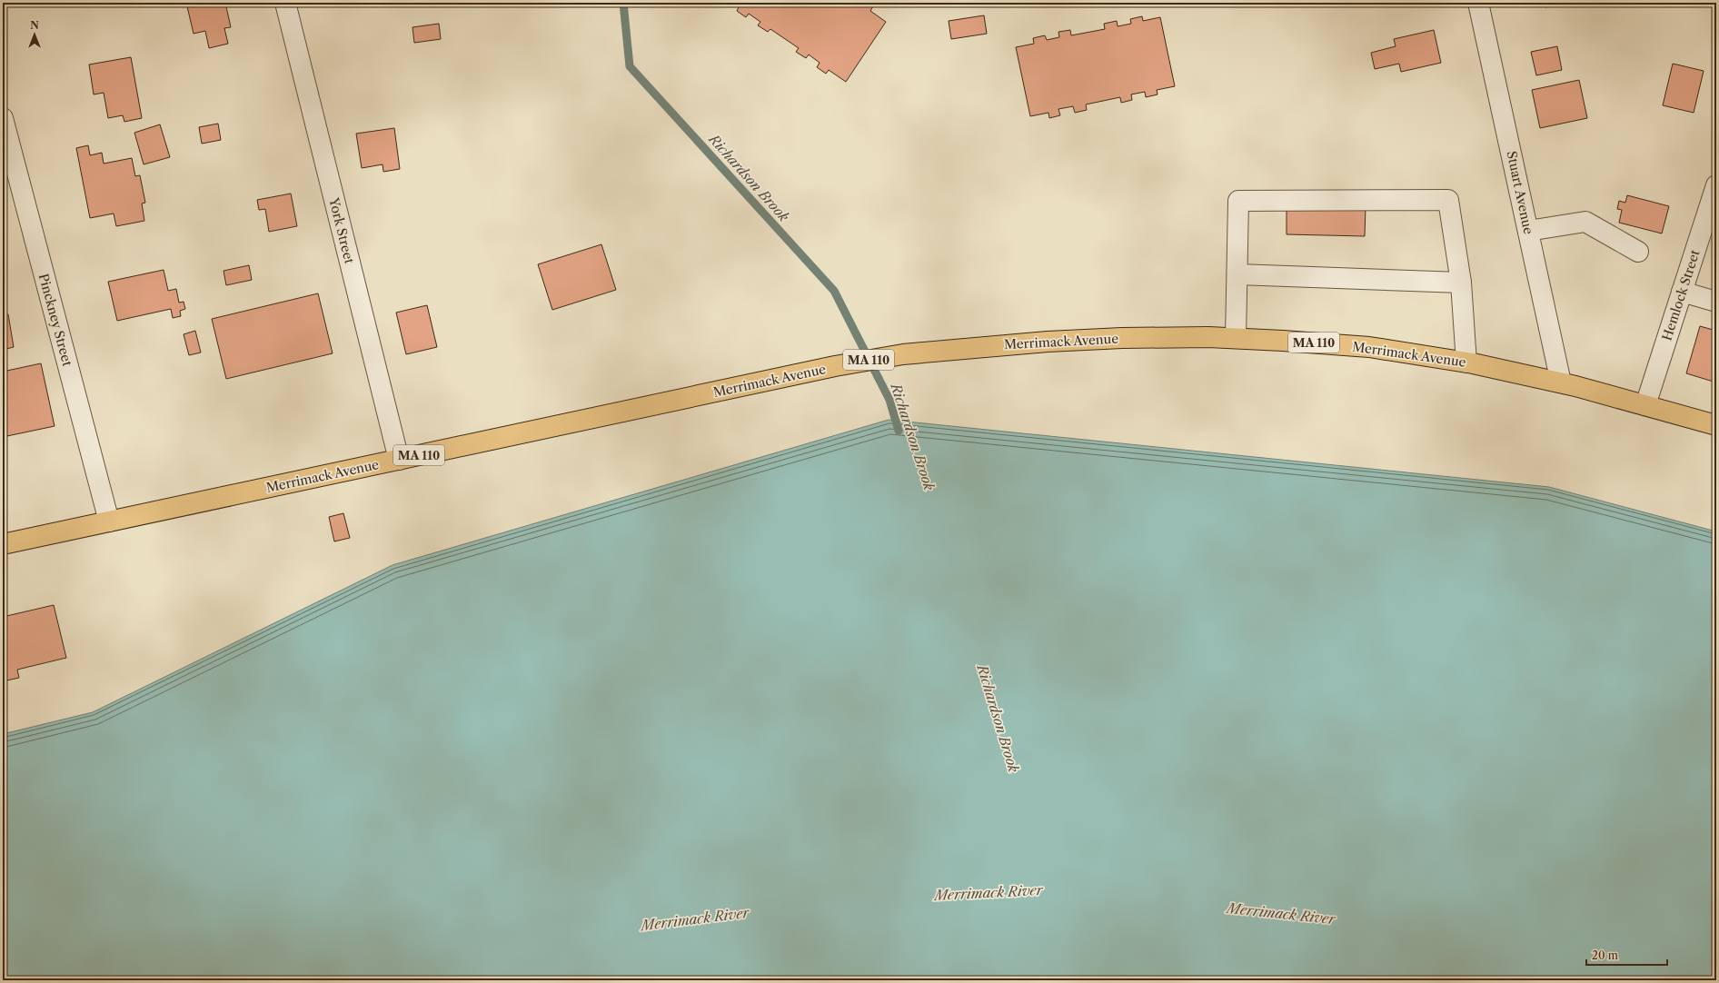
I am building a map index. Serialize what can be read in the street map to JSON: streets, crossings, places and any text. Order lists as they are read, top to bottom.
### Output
{
  "streets": {
    "main road": ["Merrimack Avenue", "MA 110"],
    "street": [
      "Stuart Avenue",
      "York Street",
      "Hemlock Street",
      "Pinckney Street"
    ]
  },
  "crossings": [
    ["Stuart Avenue", "Merrimack Avenue"],
    ["York Street", "Merrimack Avenue"],
    ["Hemlock Street", "Merrimack Avenue"],
    ["Pinckney Street", "Merrimack Avenue"]
  ],
  "water": ["Richardson Brook", "Merrimack River"],
  "scale_bar": "20 m",
  "north": "top"
}
